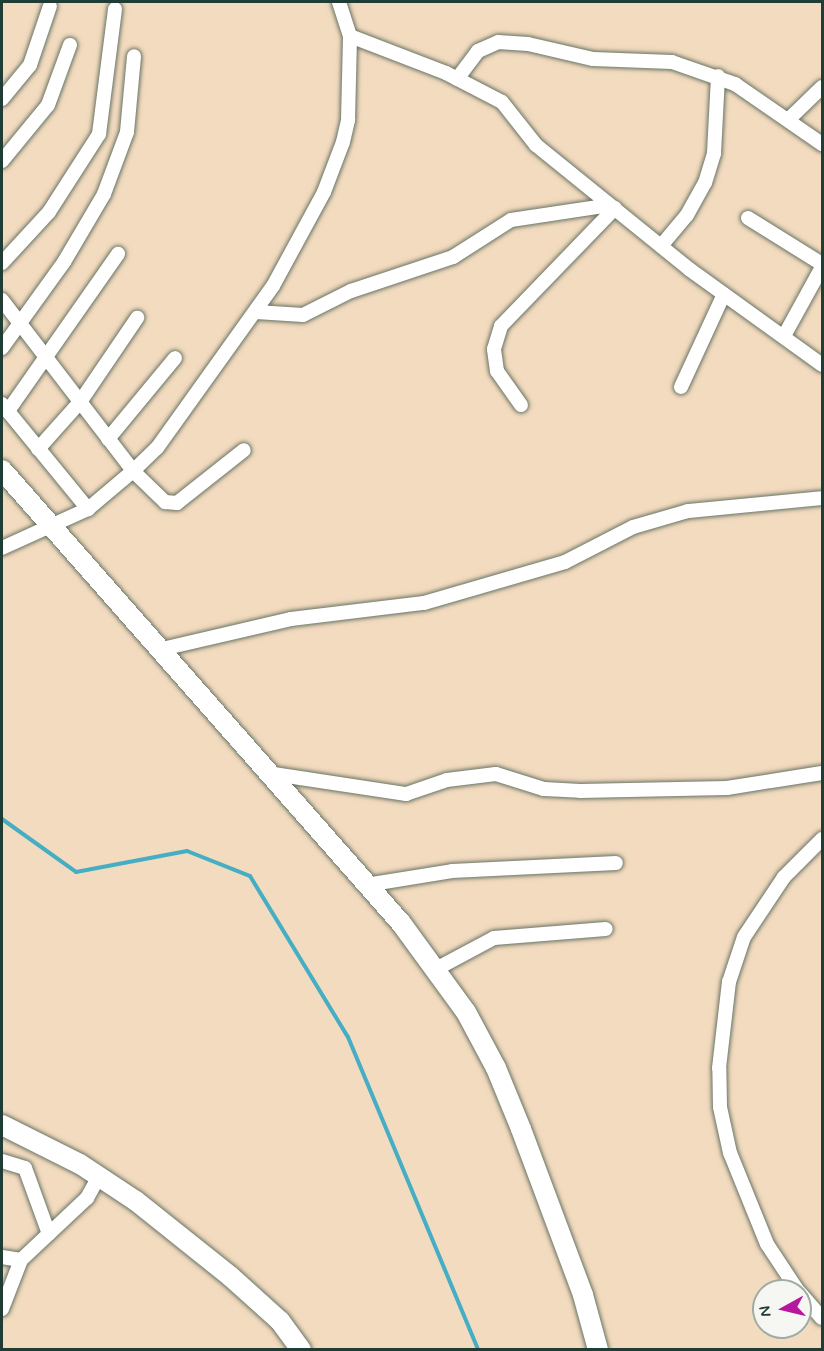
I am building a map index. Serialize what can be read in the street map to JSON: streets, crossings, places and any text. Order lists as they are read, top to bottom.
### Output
{
  "north": "left"
}
